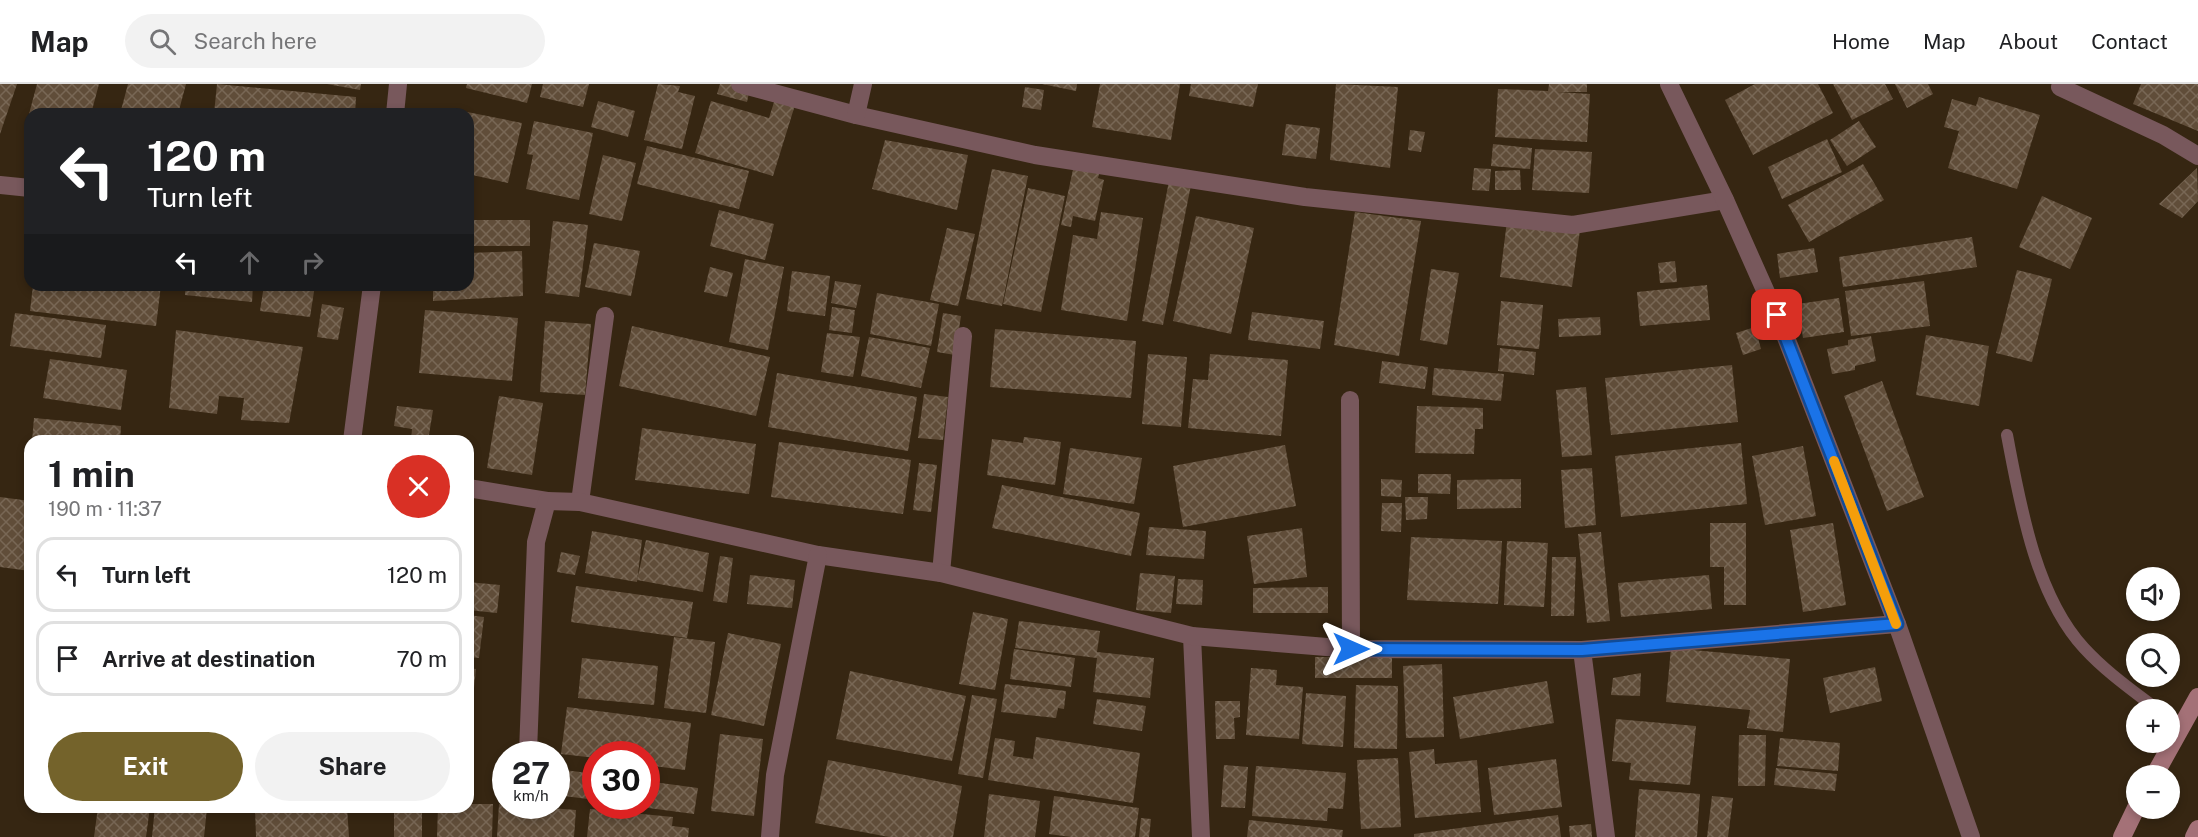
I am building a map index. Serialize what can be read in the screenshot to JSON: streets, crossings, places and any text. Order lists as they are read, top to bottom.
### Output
{
  "page": {
    "header": "Map",
    "search": "Search here",
    "nav": [
      "Home",
      "Map",
      "About",
      "Contact"
    ],
    "turn": ["120 m", "Turn left"],
    "heading": ["1 min", "190 m · 11:37"],
    "list": [
      {
        "name": "Turn left",
        "value": "120 m"
      },
      {
        "name": "Arrive at destination",
        "value": "70 m"
      }
    ],
    "map_buttons": ["+", "−"],
    "buttons": ["Exit", "Share"],
    "speed": "27 km/h",
    "limit": "30"
  }
}
